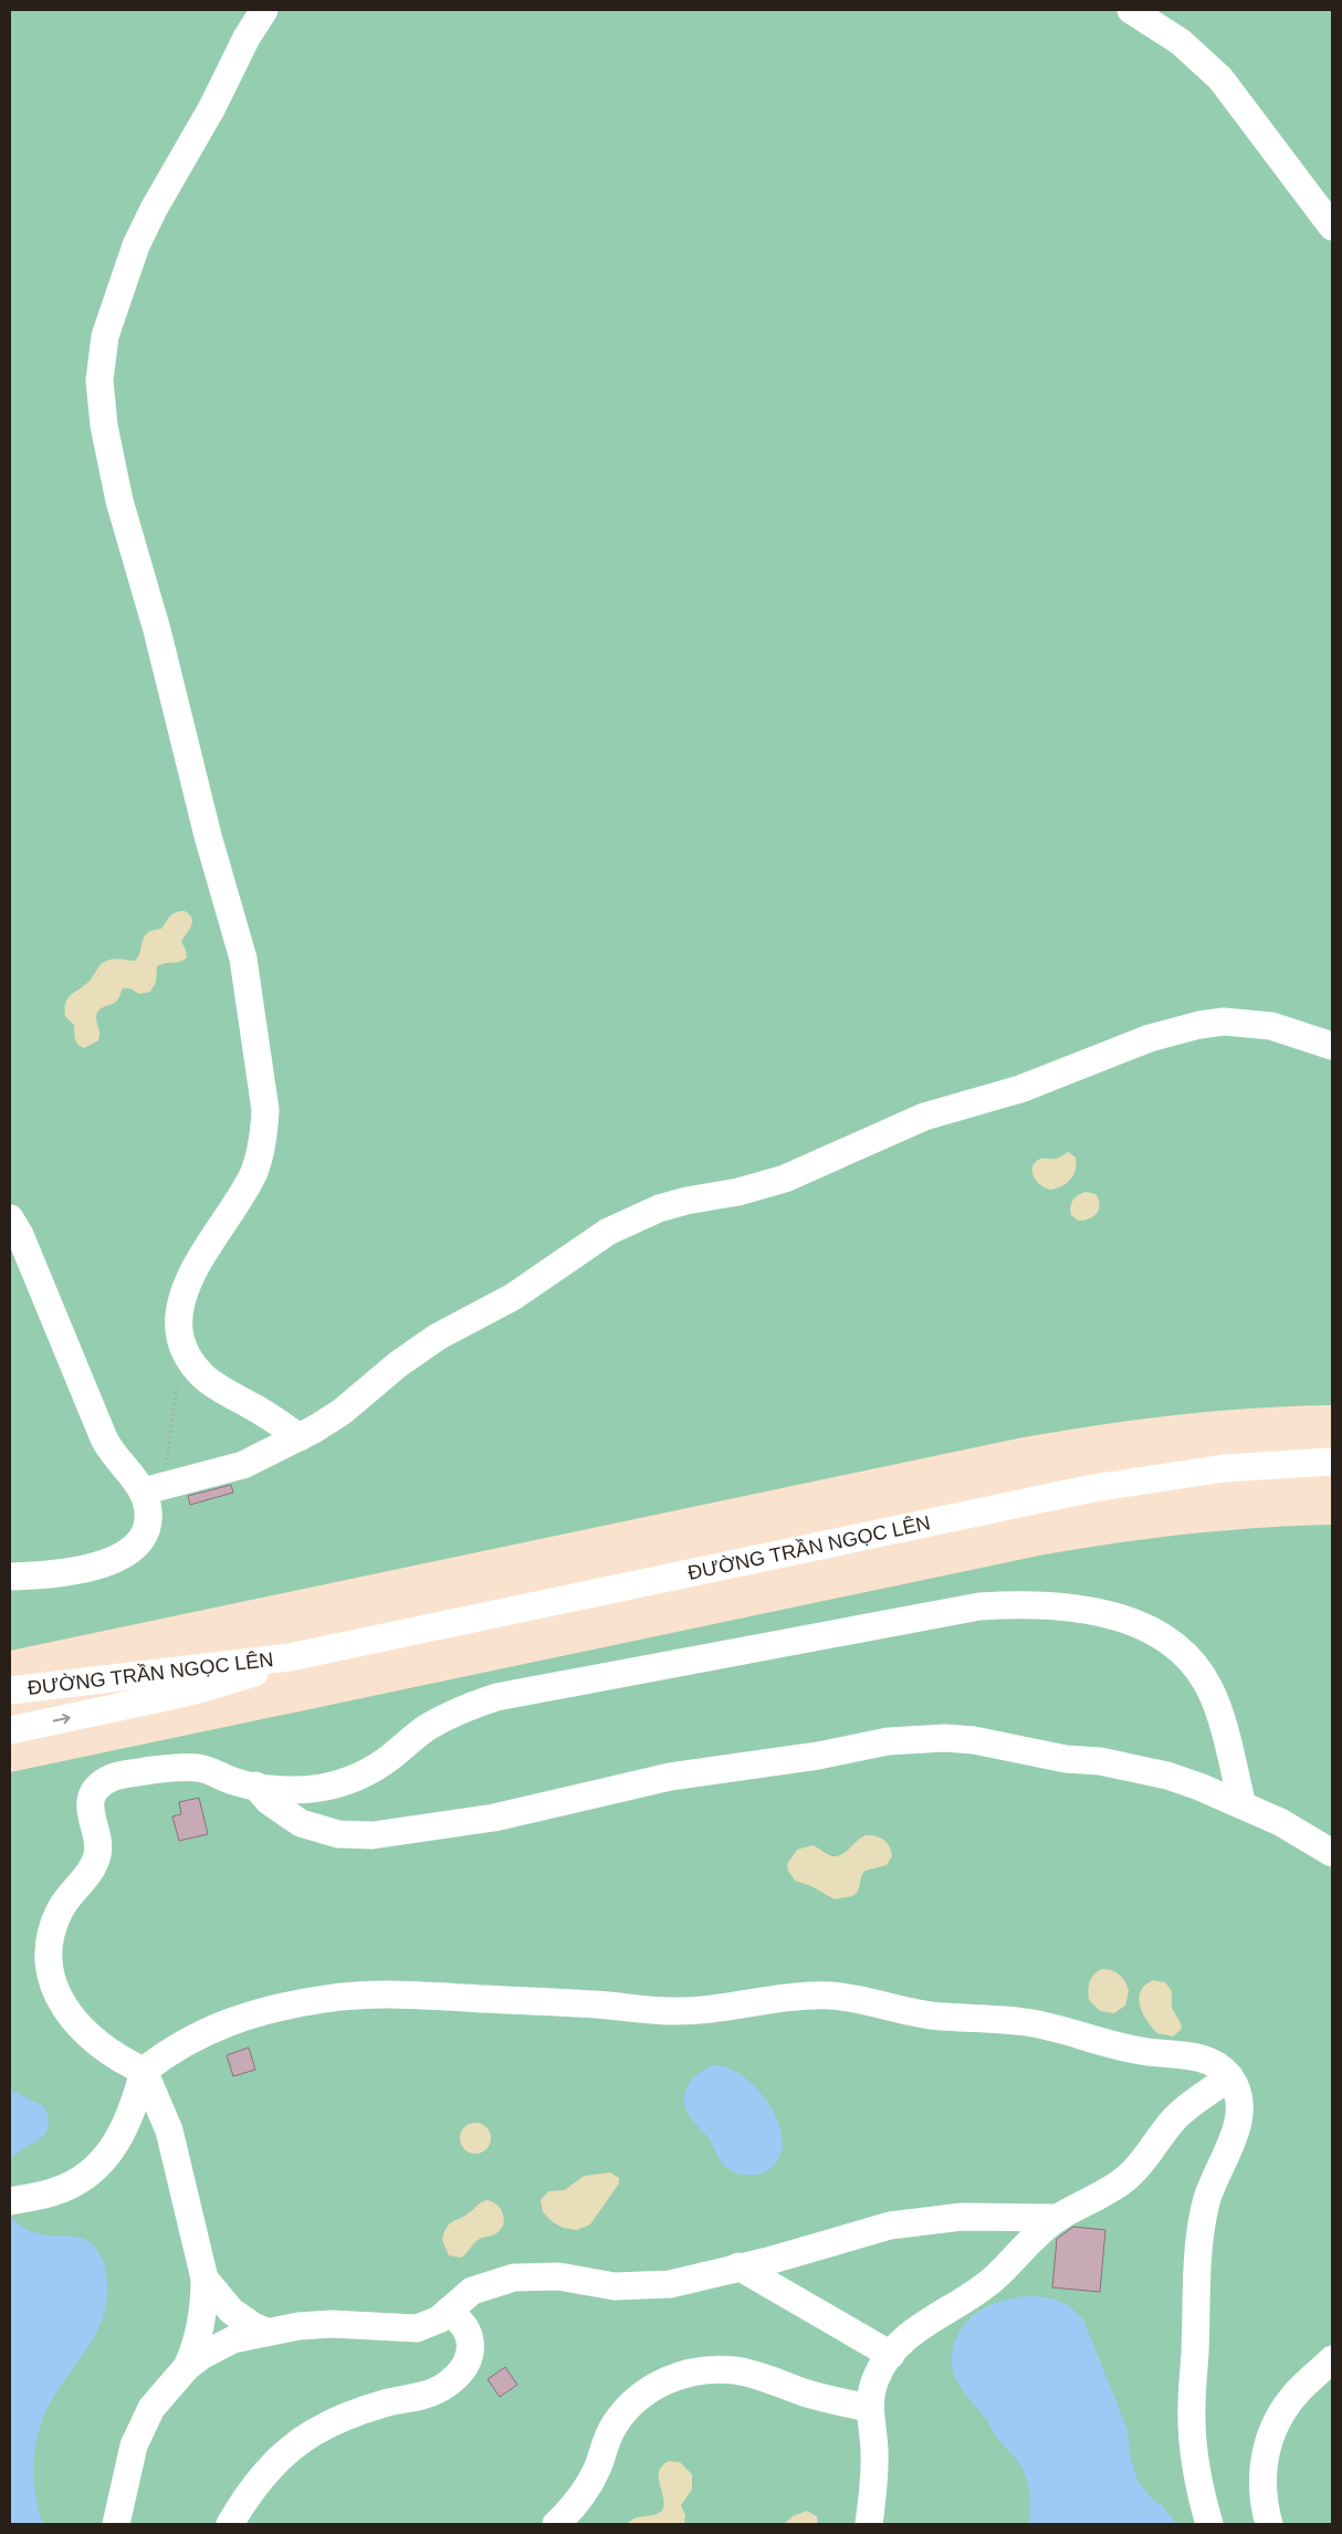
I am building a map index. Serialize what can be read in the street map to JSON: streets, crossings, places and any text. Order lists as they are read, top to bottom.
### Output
{
  "streets": {
    "street": ["ĐƯỜNG TRẦN NGỌC LÊN"]
  }
}
